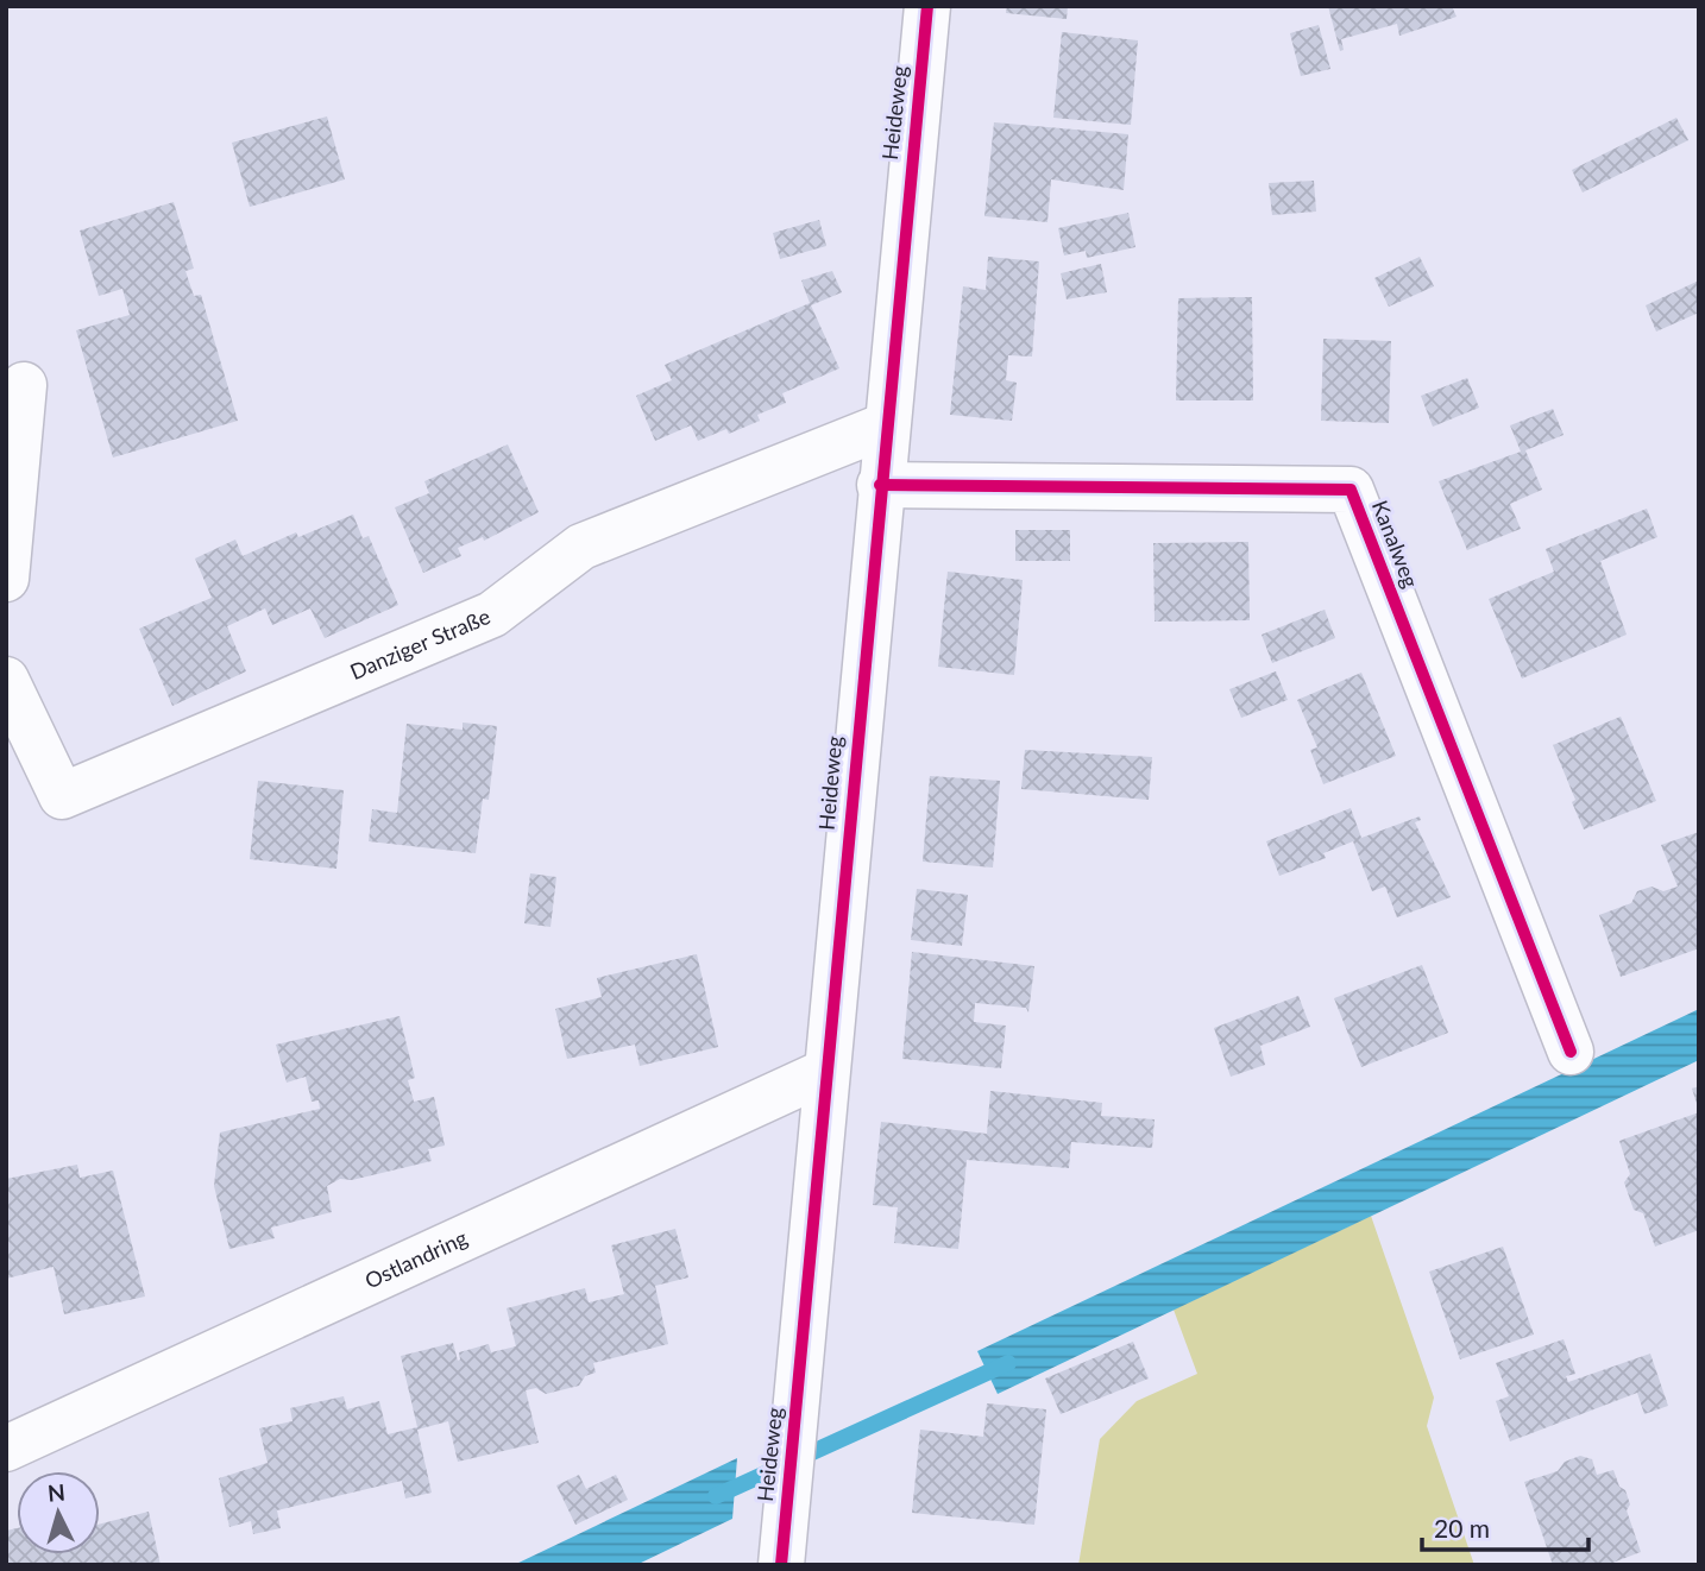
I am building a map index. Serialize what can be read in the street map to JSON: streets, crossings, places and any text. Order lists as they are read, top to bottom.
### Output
{
  "streets": {
    "street": [
      "Heideweg",
      "Kanalweg",
      "Danziger Straße",
      "Ostlandring"
    ]
  },
  "crossings": [
    ["Heideweg", "Kanalweg"],
    ["Heideweg", "Danziger Straße"],
    ["Heideweg", "Ostlandring"]
  ],
  "scale_bar": "20 m",
  "north": "top"
}
